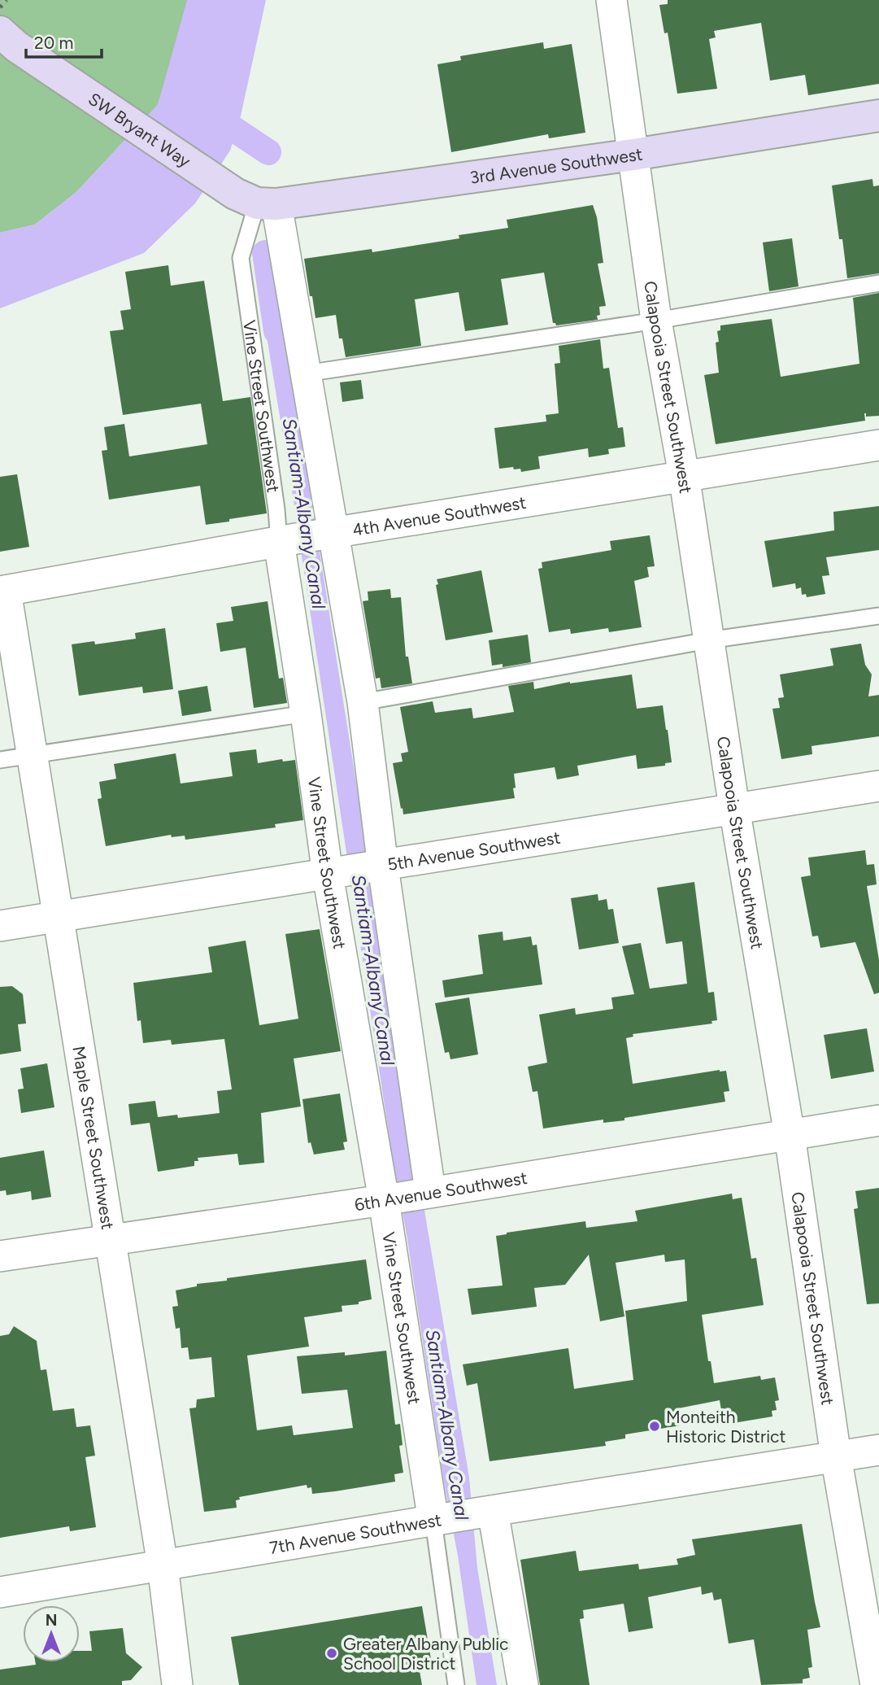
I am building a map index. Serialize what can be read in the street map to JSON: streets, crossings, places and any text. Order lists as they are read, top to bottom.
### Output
{
  "streets": {
    "street": [
      "SW Bryant Way",
      "3rd Avenue Southwest",
      "Calapooia Street Southwest",
      "Vine Street Southwest",
      "4th Avenue Southwest",
      "5th Avenue Southwest",
      "Maple Street Southwest",
      "6th Avenue Southwest",
      "7th Avenue Southwest"
    ]
  },
  "crossings": [
    ["SW Bryant Way", "3rd Avenue Southwest"],
    ["SW Bryant Way", "Vine Street Southwest"],
    ["3rd Avenue Southwest", "Calapooia Street Southwest"],
    ["3rd Avenue Southwest", "Vine Street Southwest"],
    ["Calapooia Street Southwest", "4th Avenue Southwest"],
    ["Calapooia Street Southwest", "5th Avenue Southwest"],
    ["Calapooia Street Southwest", "6th Avenue Southwest"],
    ["Calapooia Street Southwest", "7th Avenue Southwest"],
    ["Vine Street Southwest", "4th Avenue Southwest"],
    ["Vine Street Southwest", "5th Avenue Southwest"],
    ["Vine Street Southwest", "6th Avenue Southwest"],
    ["Vine Street Southwest", "7th Avenue Southwest"],
    ["4th Avenue Southwest", "Maple Street Southwest"],
    ["5th Avenue Southwest", "Maple Street Southwest"],
    ["Maple Street Southwest", "6th Avenue Southwest"],
    ["Maple Street Southwest", "7th Avenue Southwest"]
  ],
  "water": ["Santiam-Albany Canal"],
  "places": ["Monteith Historic District", "Greater Albany Public School District"],
  "scale_bar": "20 m",
  "north": "top"
}
